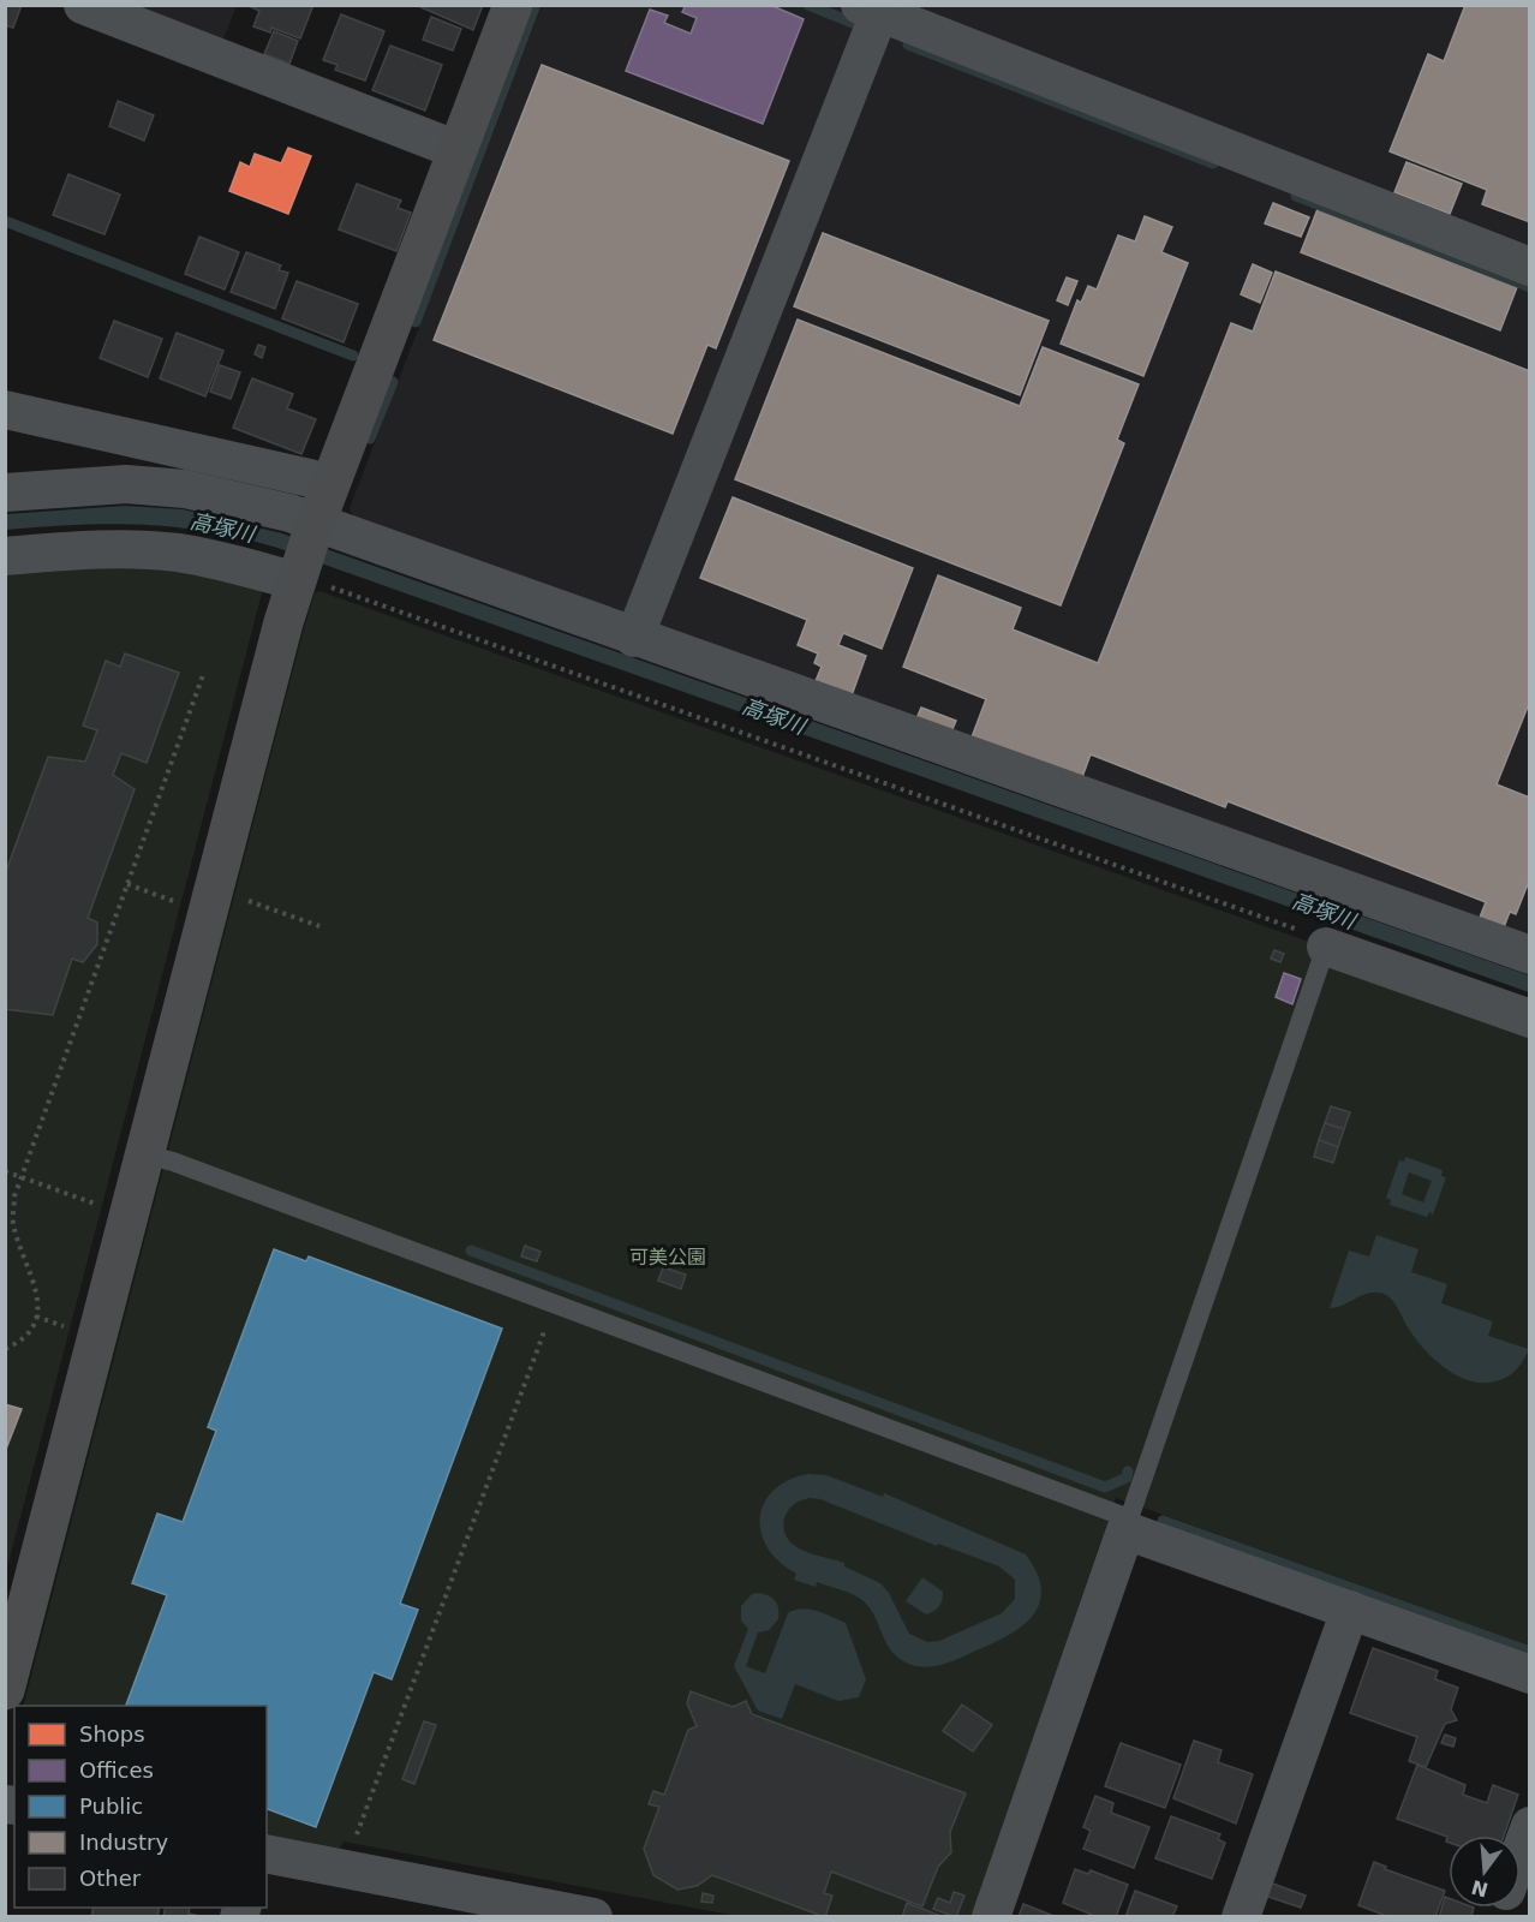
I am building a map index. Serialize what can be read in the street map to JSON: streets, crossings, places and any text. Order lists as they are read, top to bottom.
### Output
{
  "water": ["高塚川"],
  "parks": ["可美公園"],
  "legend": [
    "Shops",
    "Offices",
    "Public",
    "Industry",
    "Other"
  ],
  "north": "bottom"
}
